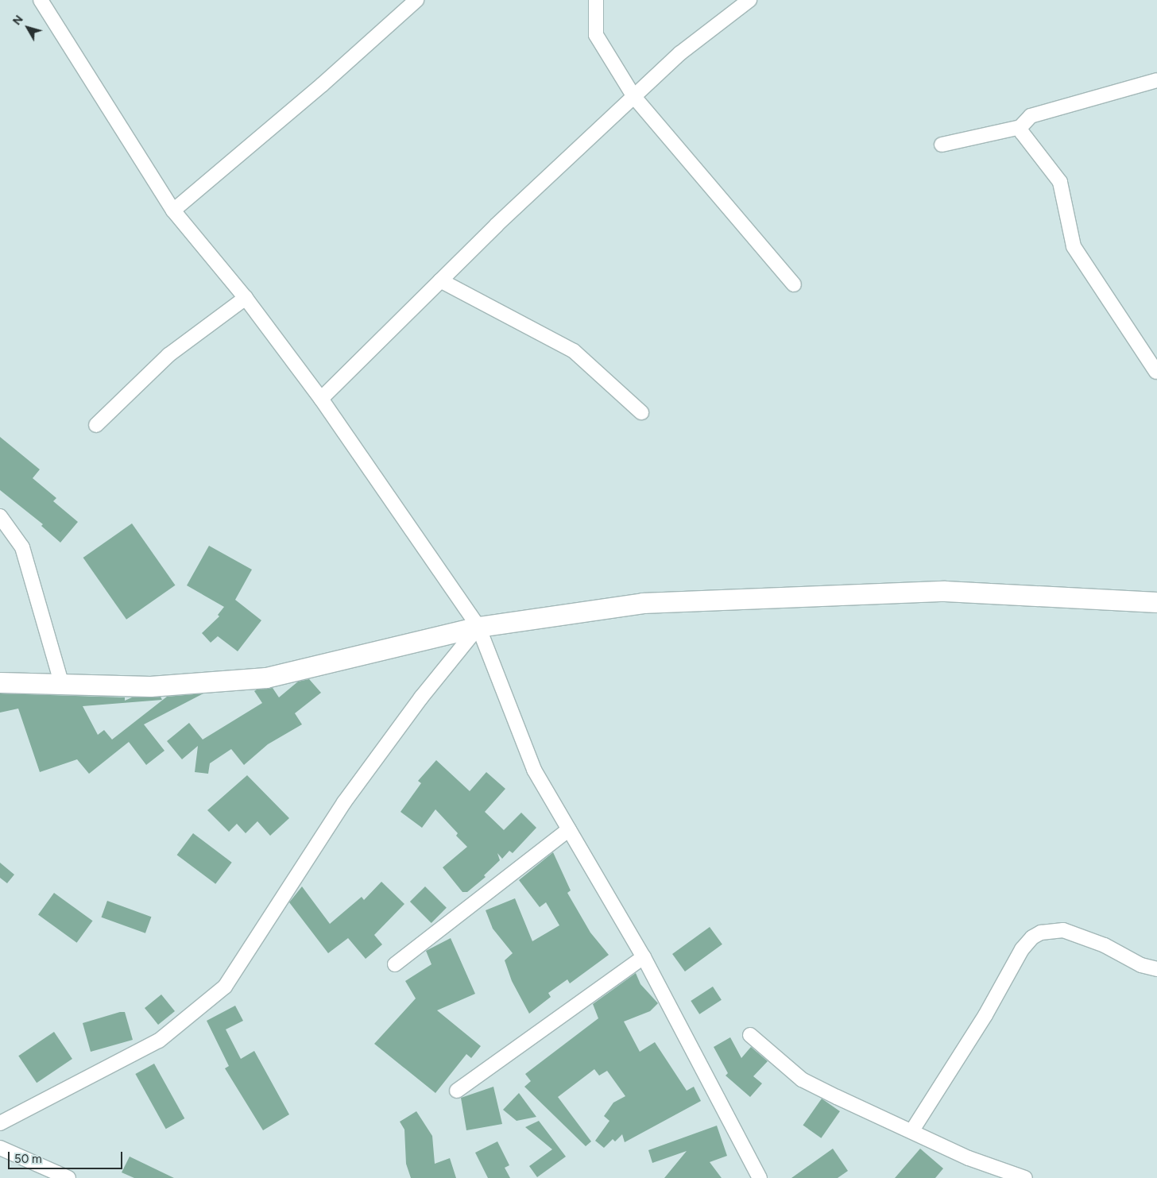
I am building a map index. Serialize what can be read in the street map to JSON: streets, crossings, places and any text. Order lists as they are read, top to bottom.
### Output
{
  "scale_bar": "50 m",
  "north": "top left"
}
